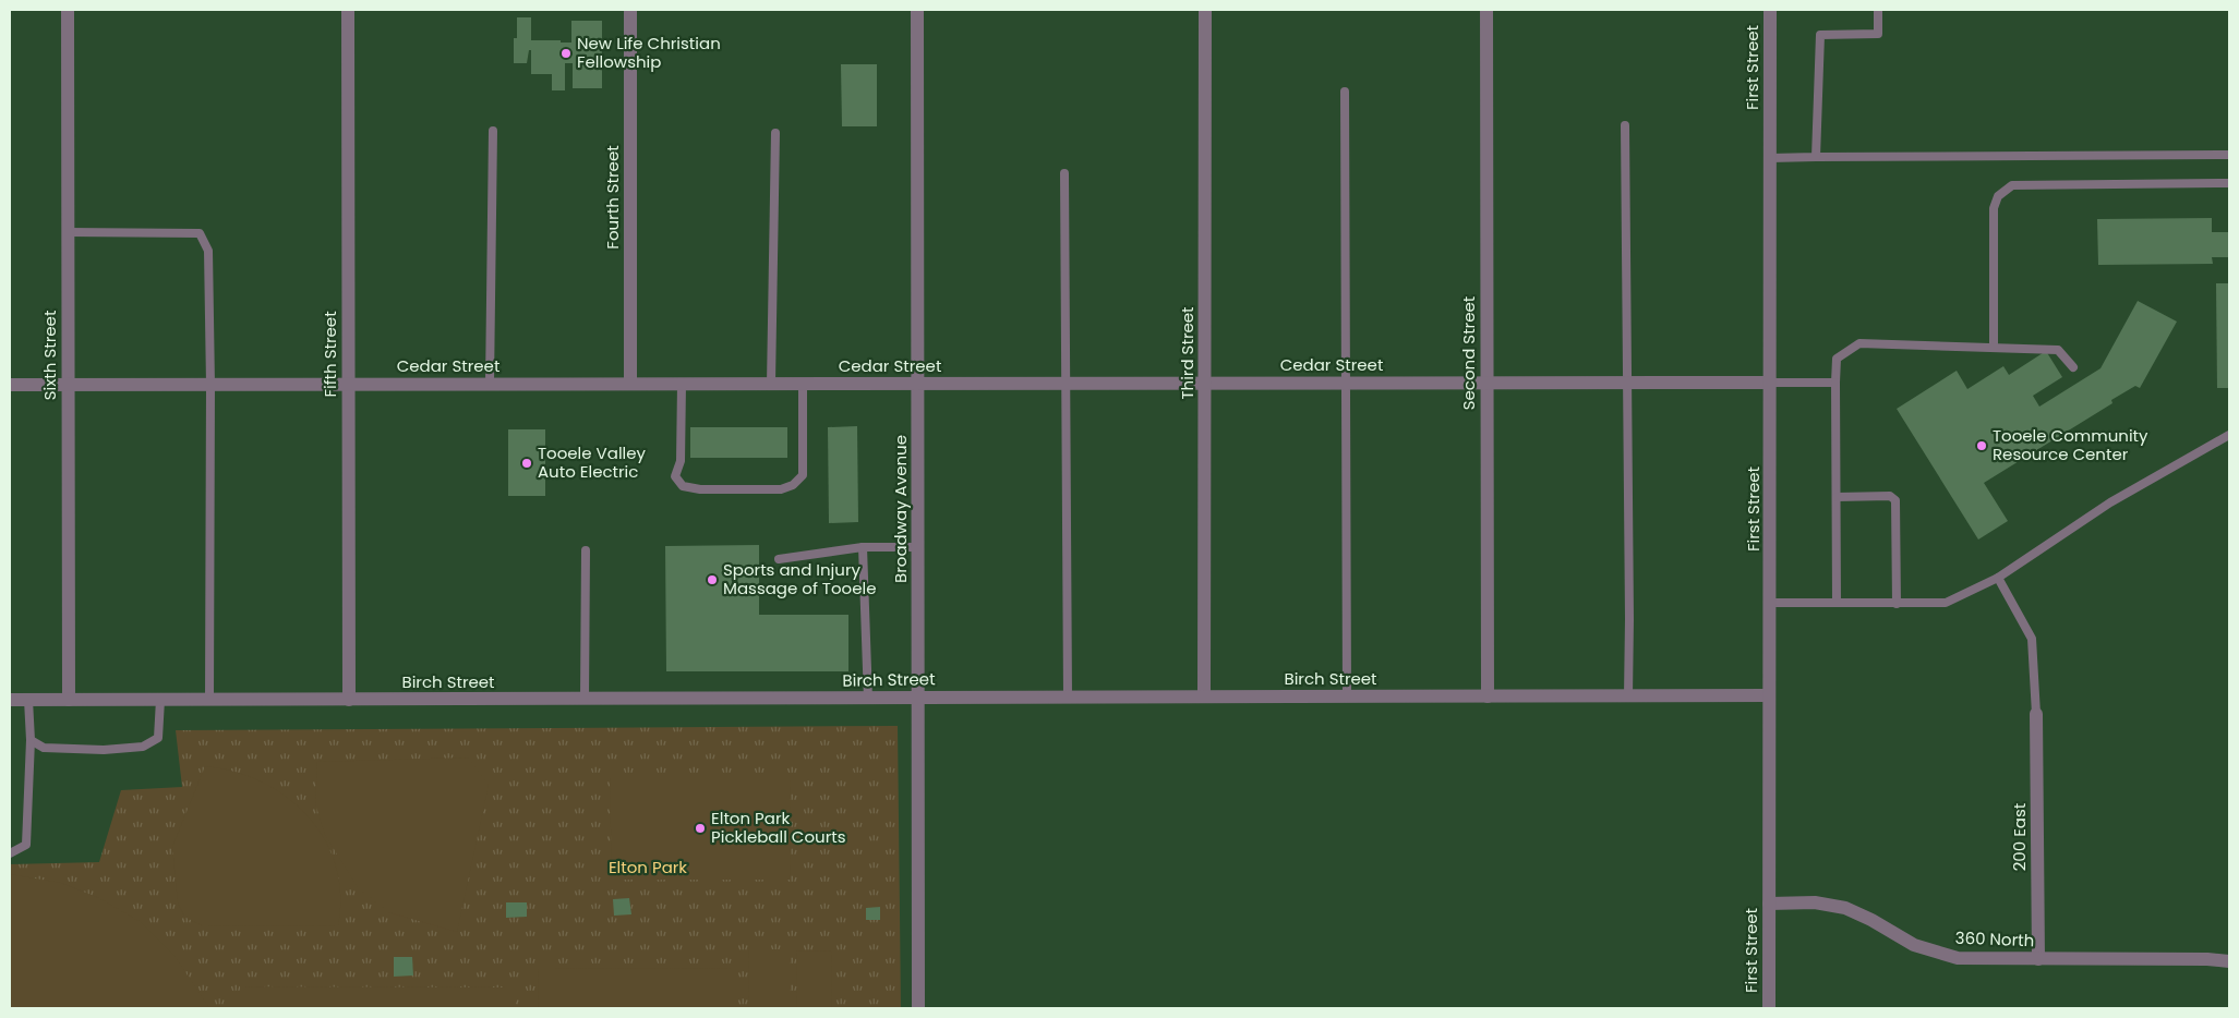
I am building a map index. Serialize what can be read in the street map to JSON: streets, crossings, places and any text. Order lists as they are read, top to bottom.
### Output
{
  "streets": {
    "street": [
      "First Street",
      "Fourth Street",
      "Third Street",
      "Second Street",
      "Fifth Street",
      "Sixth Street",
      "Cedar Street",
      "Broadway Avenue",
      "Birch Street",
      "200 East",
      "360 North"
    ]
  },
  "crossings": [
    ["First Street", "Cedar Street"],
    ["First Street", "Birch Street"],
    ["First Street", "360 North"],
    ["Fourth Street", "Cedar Street"],
    ["Third Street", "Cedar Street"],
    ["Third Street", "Birch Street"],
    ["Second Street", "Cedar Street"],
    ["Second Street", "Birch Street"],
    ["Fifth Street", "Cedar Street"],
    ["Fifth Street", "Birch Street"],
    ["Sixth Street", "Cedar Street"],
    ["Sixth Street", "Birch Street"],
    ["Cedar Street", "Broadway Avenue"],
    ["Broadway Avenue", "Birch Street"],
    ["200 East", "360 North"]
  ],
  "parks": ["Elton Park"],
  "places": [
    "New Life Christian Fellowship",
    "Tooele Community Resource Center",
    "Tooele Valley Auto Electric",
    "Sports and Injury Massage of Tooele",
    "Elton Park Pickleball Courts"
  ]
}
